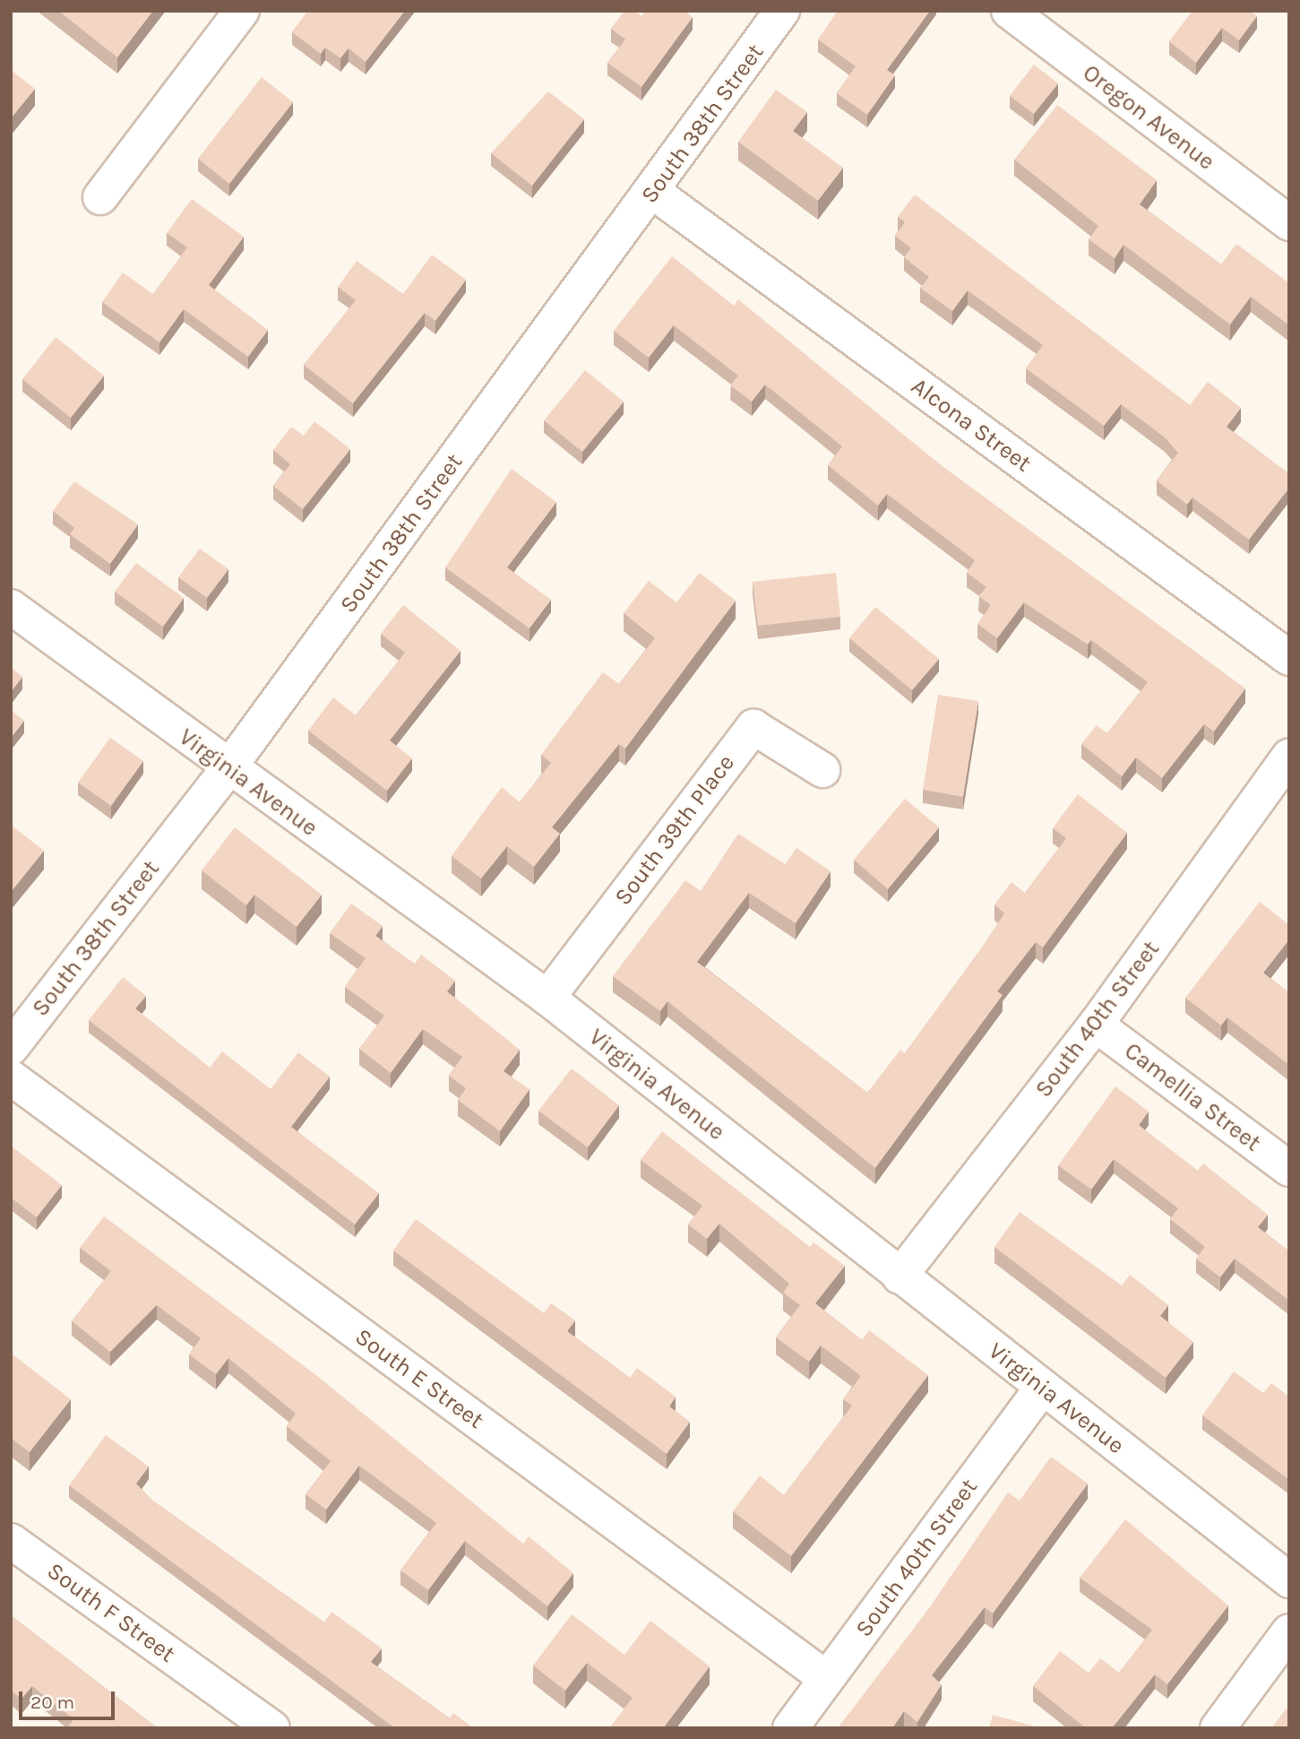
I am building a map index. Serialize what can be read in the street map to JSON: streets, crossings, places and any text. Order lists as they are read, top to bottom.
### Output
{
  "streets": {
    "street": [
      "Oregon Avenue",
      "South 38th Street",
      "Alcona Street",
      "Virginia Avenue",
      "South 39th Place",
      "South 40th Street",
      "Camellia Street",
      "South E Street",
      "South F Street"
    ]
  },
  "crossings": [
    ["South 38th Street", "Alcona Street"],
    ["South 38th Street", "Virginia Avenue"],
    ["Virginia Avenue", "South 39th Place"],
    ["Virginia Avenue", "South 40th Street"],
    ["South 40th Street", "Camellia Street"],
    ["South 40th Street", "South E Street"]
  ],
  "scale_bar": "20 m"
}
